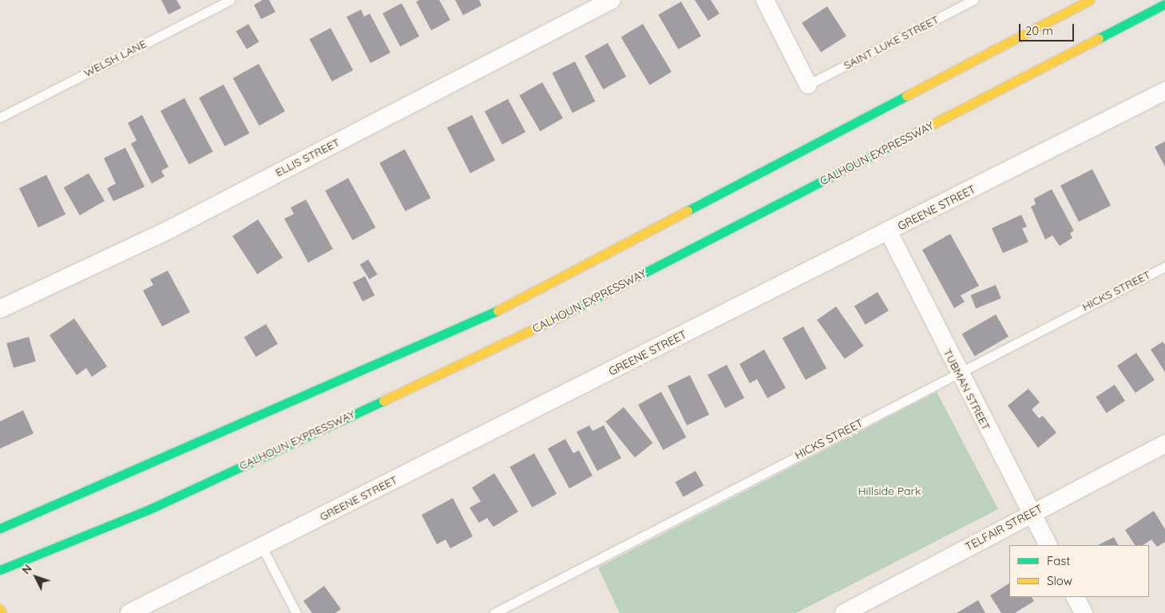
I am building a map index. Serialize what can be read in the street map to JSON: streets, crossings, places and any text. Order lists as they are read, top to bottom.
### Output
{
  "streets": {
    "main road": ["CALHOUN EXPRESSWAY"],
    "street": [
      "ELLIS STREET",
      "GREENE STREET",
      "TUBMAN STREET",
      "TELFAIR STREET"
    ],
    "lane": ["SAINT LUKE STREET", "WELSH LANE", "HICKS STREET"]
  },
  "crossings": [
    ["GREENE STREET", "TUBMAN STREET"],
    ["HICKS STREET", "TUBMAN STREET"],
    ["TUBMAN STREET", "TELFAIR STREET"]
  ],
  "parks": ["Hillside Park"],
  "legend": ["Fast", "Slow"],
  "scale_bar": "20 m",
  "north": "top left"
}
